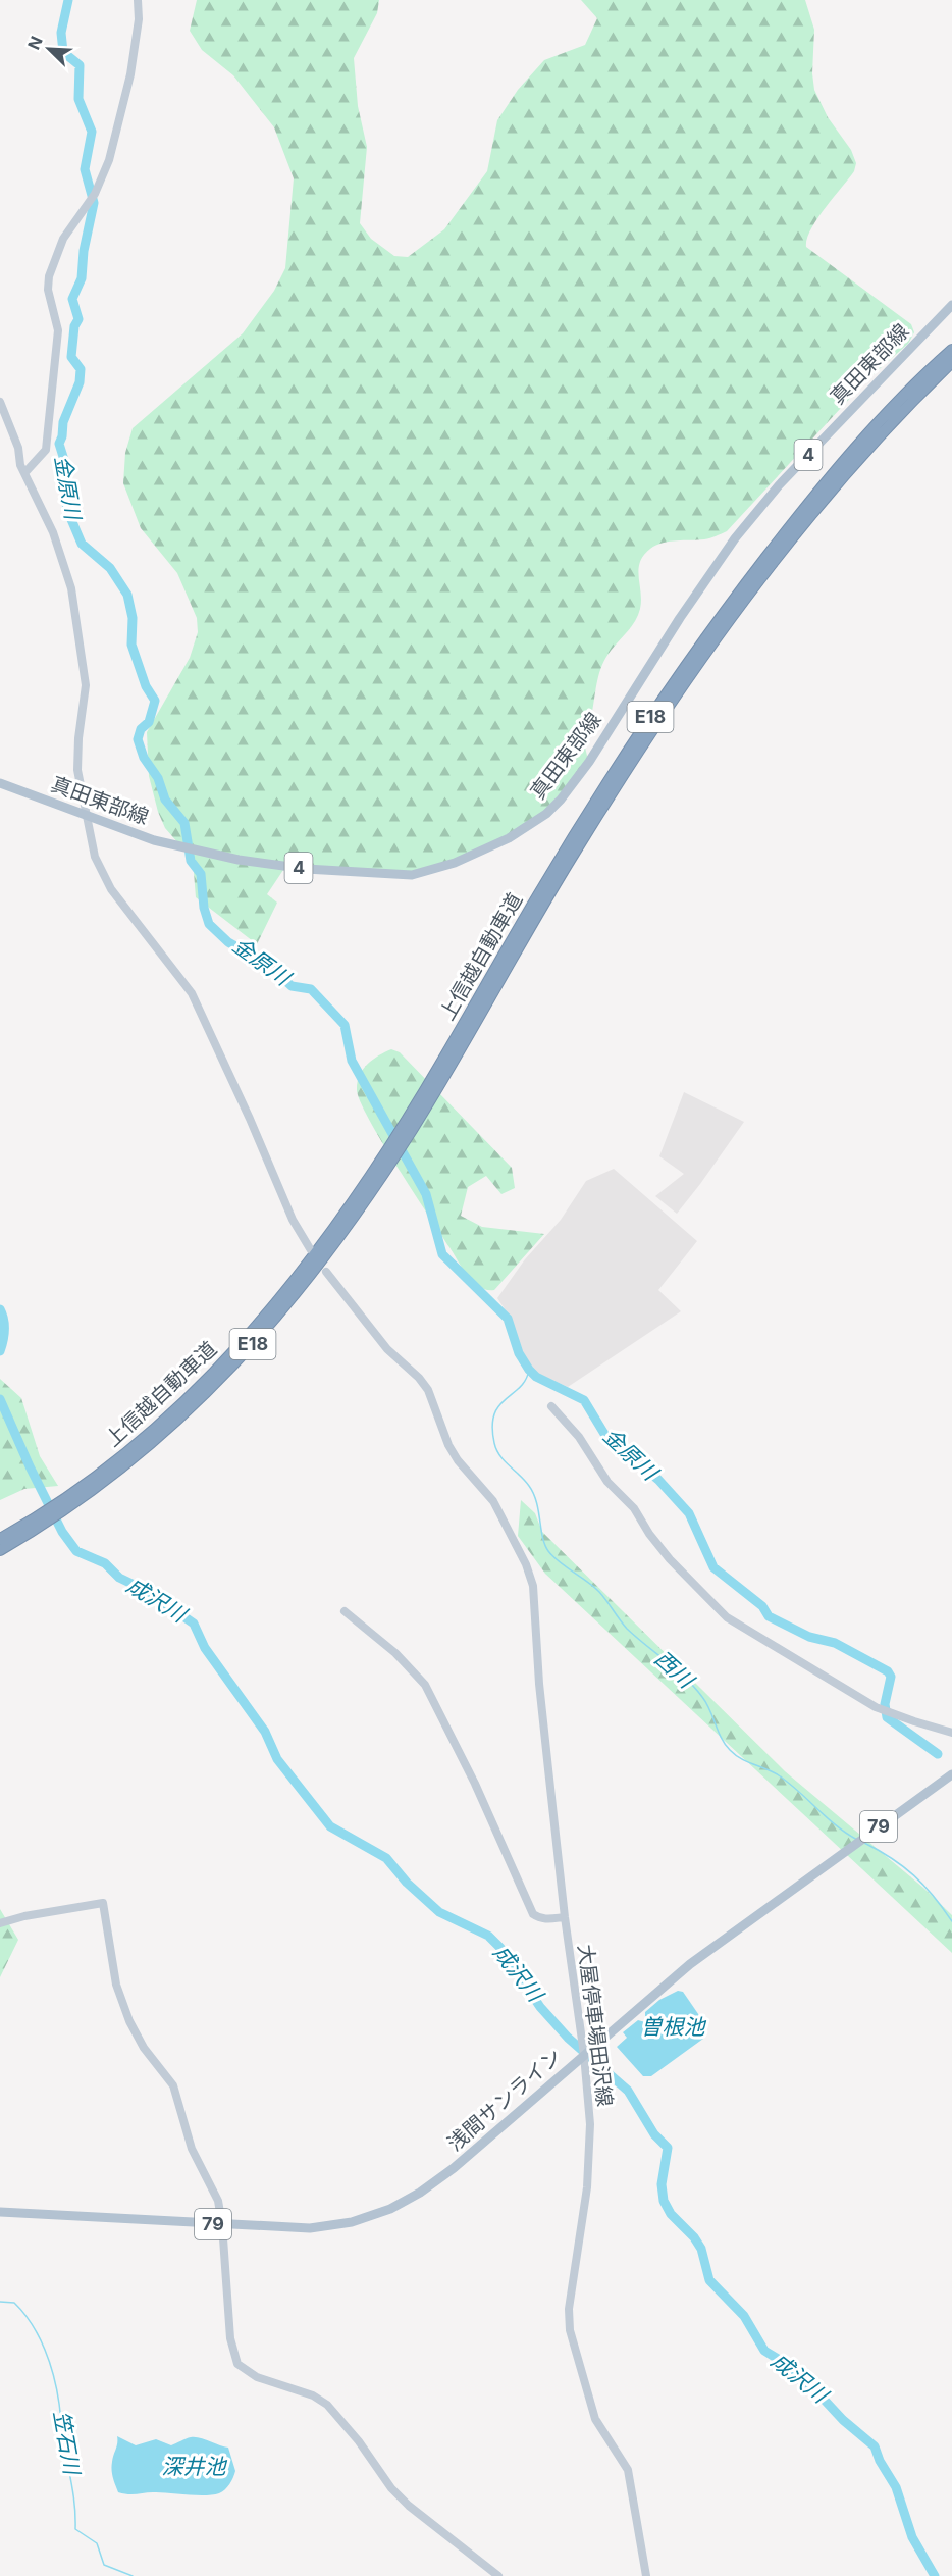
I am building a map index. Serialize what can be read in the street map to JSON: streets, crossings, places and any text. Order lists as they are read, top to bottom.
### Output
{
  "streets": {
    "highway": ["E18", "上信越自動車道"],
    "main road": [
      "真田東部線",
      "4",
      "79",
      "浅間サンライン"
    ],
    "street": ["大屋停車場田沢線"]
  },
  "crossings": [
    ["大屋停車場田沢線", "浅間サンライン"]
  ],
  "water": [
    "金原川",
    "成沢川",
    "西川",
    "曽根池",
    "笠石川",
    "深井池"
  ],
  "north": "top left"
}
